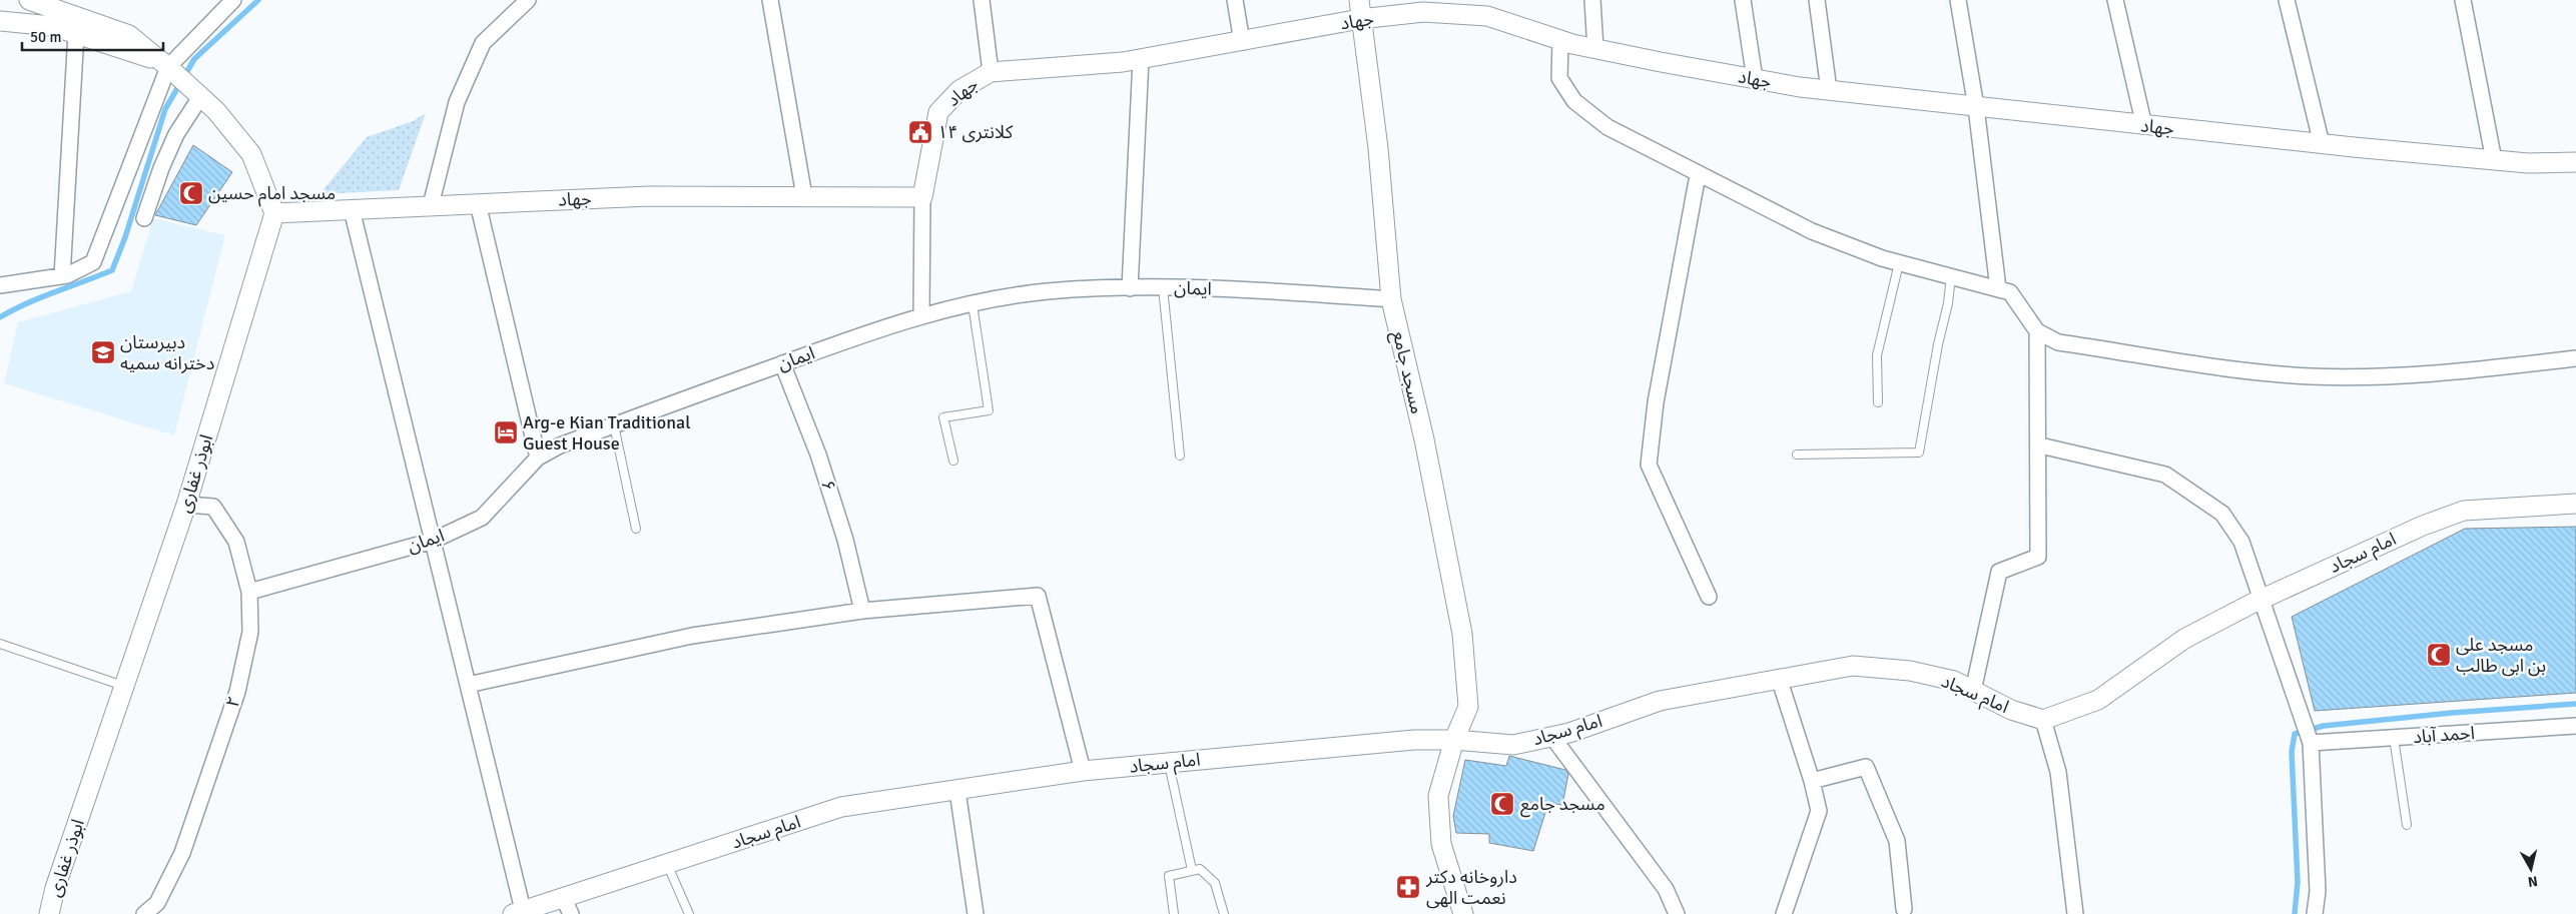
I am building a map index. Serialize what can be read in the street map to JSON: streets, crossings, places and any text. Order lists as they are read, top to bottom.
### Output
{
  "streets": {
    "street": [
      "جهاد",
      "ایمان",
      "مسجد جامع",
      "ابوذر غفاری",
      "۶",
      "امام سجاد",
      "۲",
      "احمد آباد"
    ]
  },
  "crossings": [
    ["جهاد", "مسجد جامع"],
    ["جهاد", "ابوذر غفاری"],
    ["ایمان", "مسجد جامع"],
    ["ایمان", "۶"],
    ["ایمان", "۲"],
    ["مسجد جامع", "امام سجاد"],
    ["ابوذر غفاری", "۲"]
  ],
  "places": {
    "public building": ["کلانتری ۱۴"],
    "mosque": ["مسجد امام حسین", "مسجد علی بن ابی طالب", "مسجد جامع"],
    "school or university": ["دبیرستان دخترانه سمیه"],
    "hotel": ["Arg-e Kian Traditional Guest House"],
    "pharmacy": ["داروخانه دکتر نعمت الهی"]
  },
  "scale_bar": "50 m",
  "north": "bottom"
}
